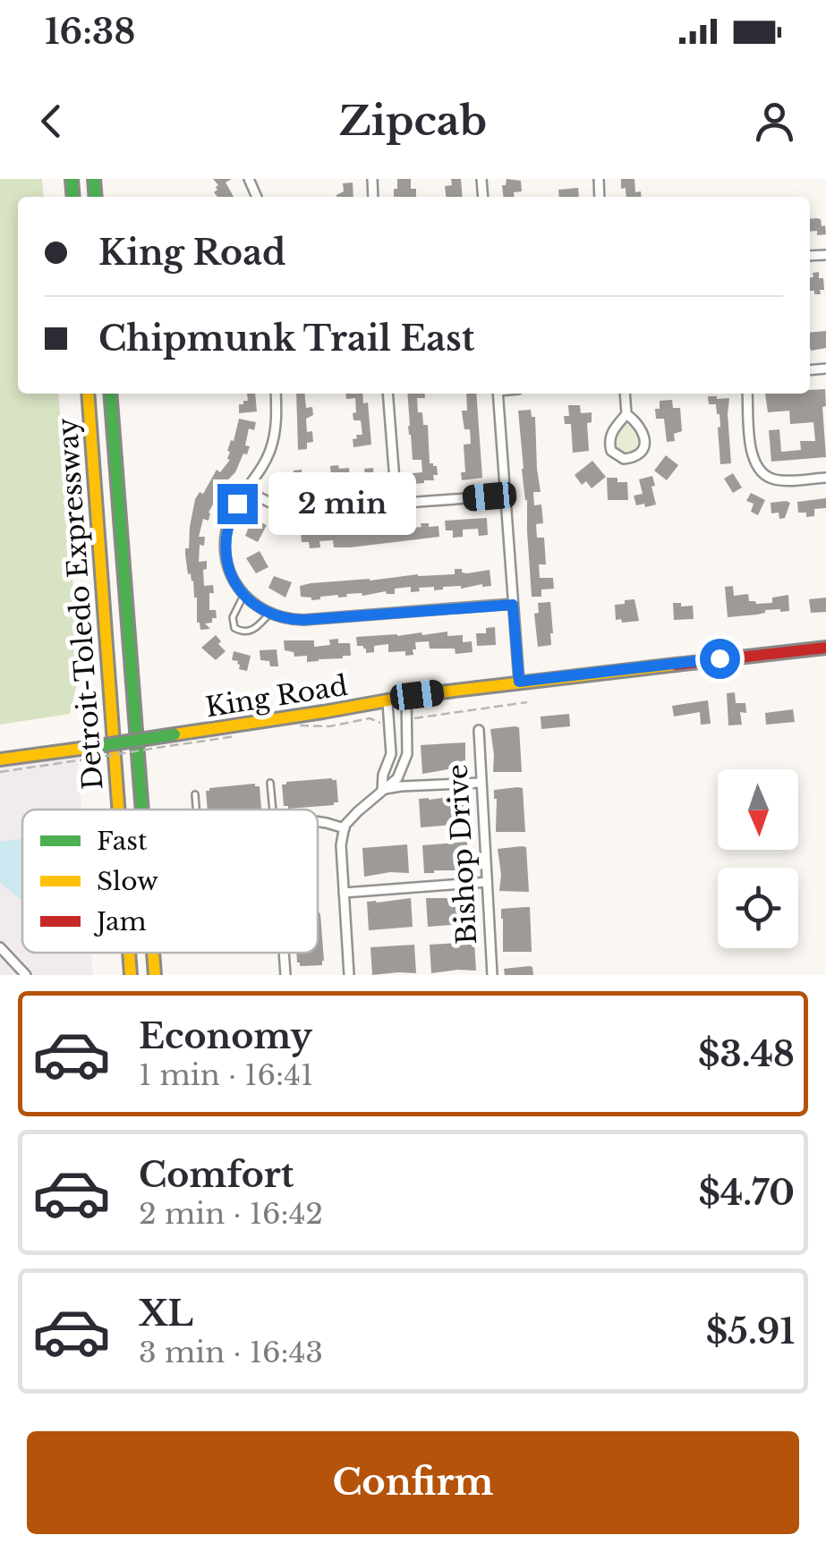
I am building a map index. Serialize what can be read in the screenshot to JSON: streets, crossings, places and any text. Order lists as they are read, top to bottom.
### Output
{
  "streets": {
    "main road": ["Detroit-Toledo Expressway", "King Road"],
    "street": ["Bishop Drive"]
  },
  "legend": ["Fast", "Slow", "Jam"],
  "north": "bottom",
  "page": {
    "status": "16:38",
    "header": "Zipcab",
    "banner": ["King Road", "Chipmunk Trail East"],
    "bubble": "2 min",
    "list": [
      {
        "name": "Economy",
        "note": "1 min · 16:41",
        "value": "$3.48"
      },
      {
        "name": "Comfort",
        "note": "2 min · 16:42",
        "value": "$4.70"
      },
      {
        "name": "XL",
        "note": "3 min · 16:43",
        "value": "$5.91"
      }
    ],
    "buttons": "Confirm"
  }
}
